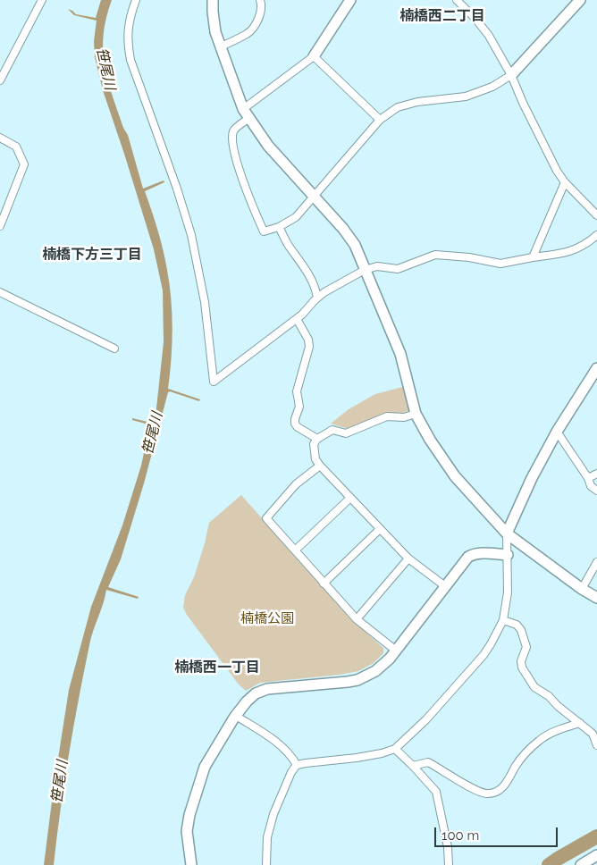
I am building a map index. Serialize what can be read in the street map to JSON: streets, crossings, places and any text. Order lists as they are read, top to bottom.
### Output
{
  "districts": ["楠橋西二丁目", "楠橋下方三丁目", "楠橋西一丁目"],
  "water": ["笹尾川"],
  "parks": ["楠橋公園"],
  "scale_bar": "100 m"
}
